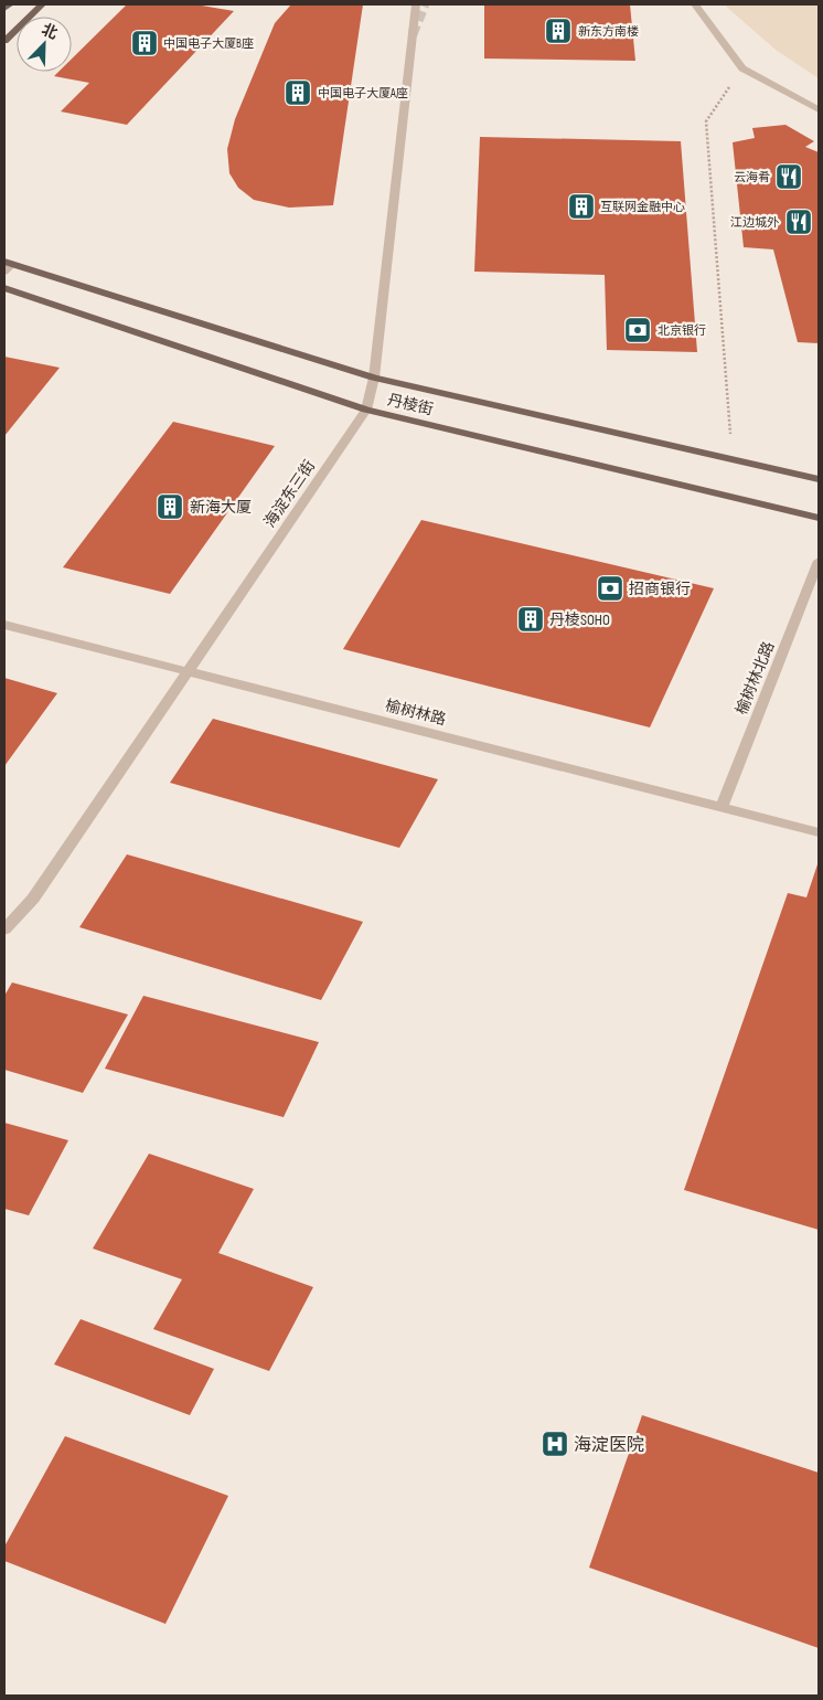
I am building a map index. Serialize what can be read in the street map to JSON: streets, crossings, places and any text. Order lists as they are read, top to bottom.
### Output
{
  "streets": {
    "main road": ["丹棱街"],
    "street": ["海淀东三街", "榆树林北路", "榆树林路"]
  },
  "crossings": [
    ["丹棱街", "海淀东三街"],
    ["海淀东三街", "榆树林路"],
    ["榆树林北路", "榆树林路"]
  ],
  "places": {
    "building": [
      "新东方南楼",
      "中国电子大厦B座",
      "中国电子大厦A座",
      "互联网金融中心",
      "新海大厦",
      "丹棱SOHO"
    ],
    "restaurant": ["云海肴", "江边城外"],
    "bank": ["北京银行", "招商银行"],
    "hospital": ["海淀医院"]
  },
  "north": "top right"
}
